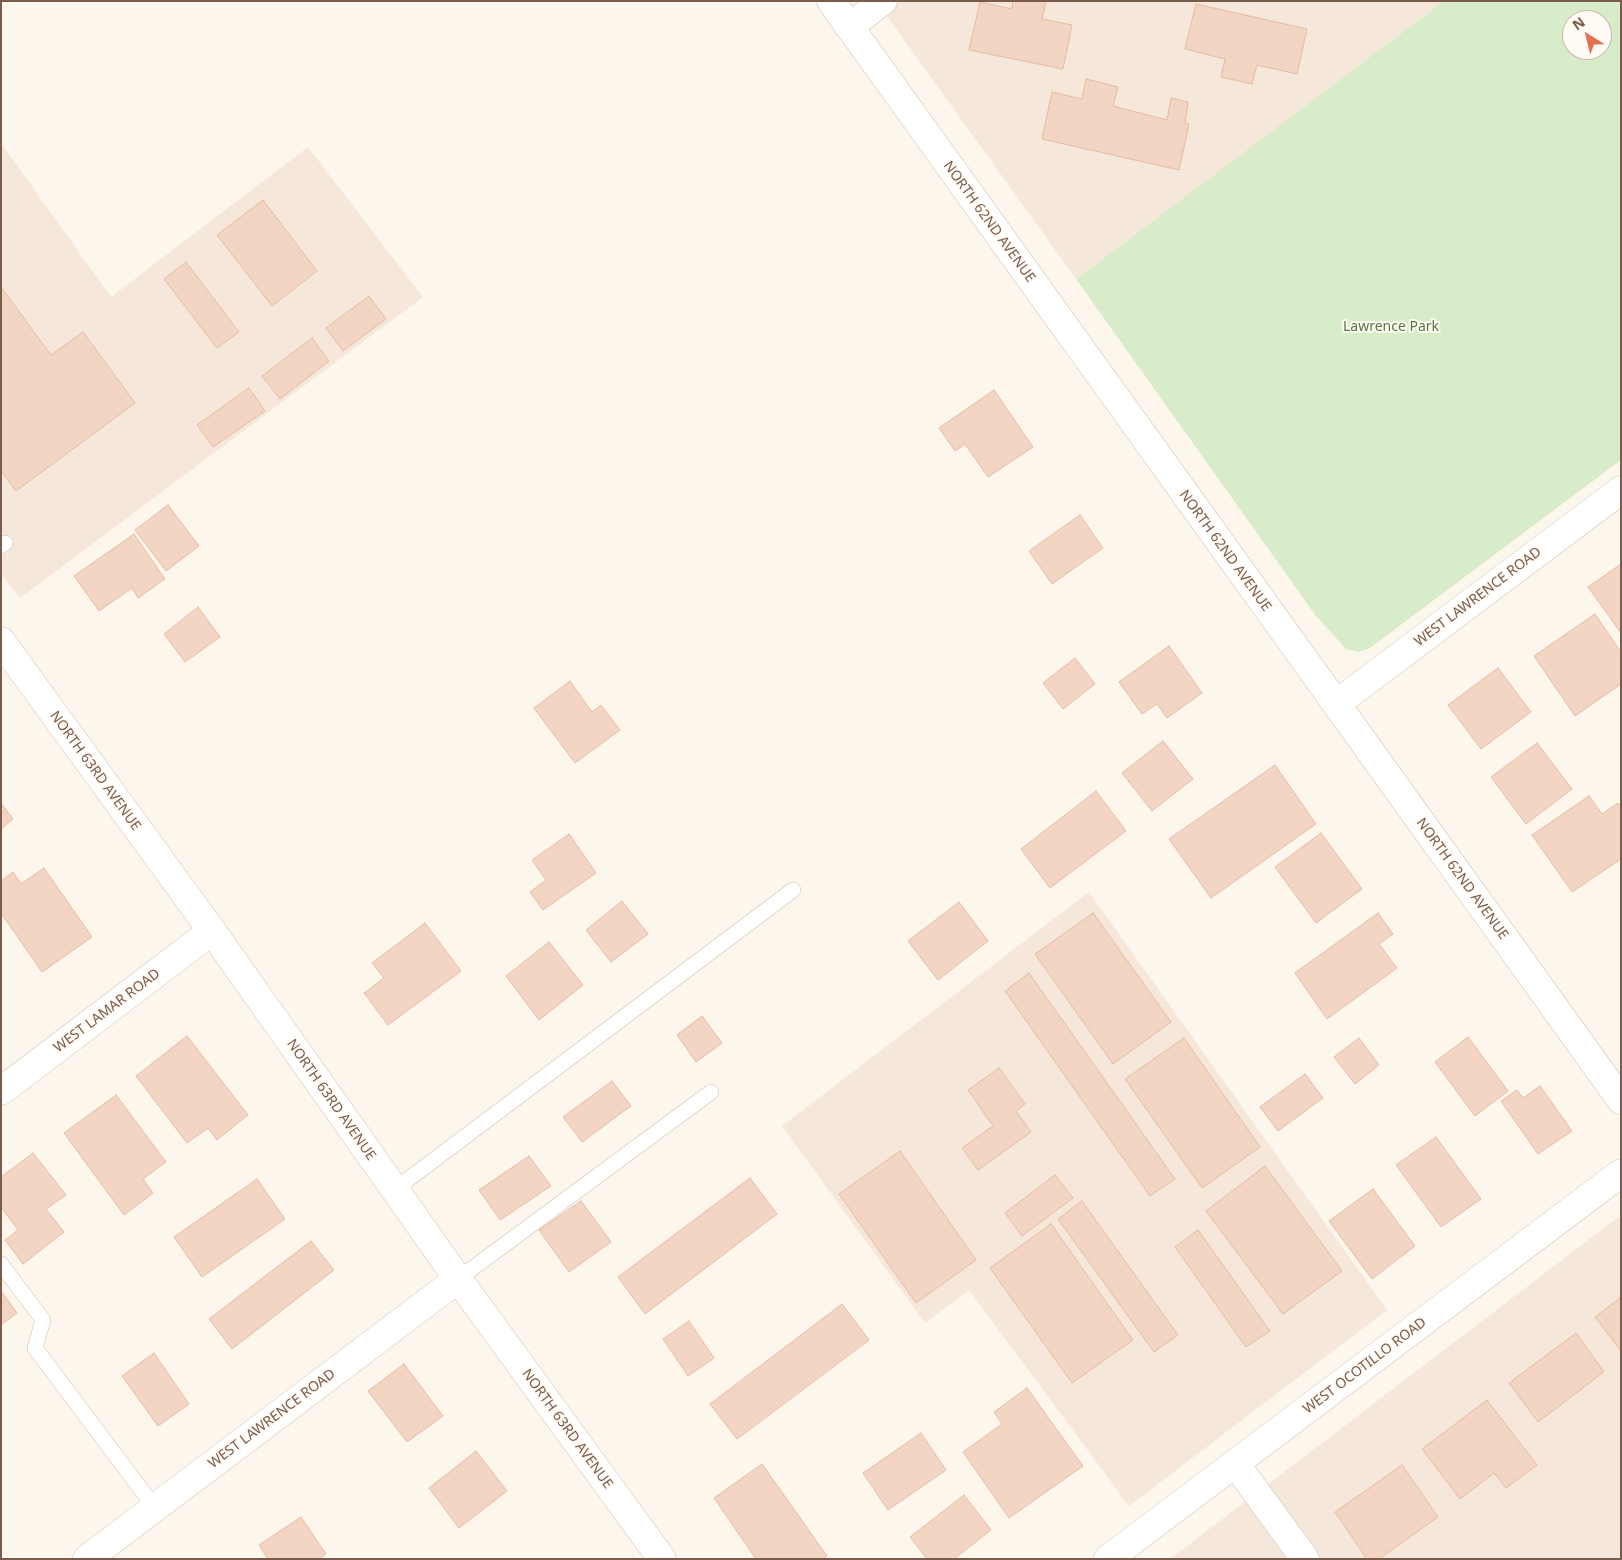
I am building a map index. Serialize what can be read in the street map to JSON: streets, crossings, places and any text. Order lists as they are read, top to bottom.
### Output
{
  "streets": {
    "street": [
      "NORTH 62ND AVENUE",
      "WEST LAWRENCE ROAD",
      "NORTH 63RD AVENUE",
      "WEST LAMAR ROAD",
      "WEST OCOTILLO ROAD"
    ]
  },
  "crossings": [
    ["NORTH 62ND AVENUE", "WEST LAWRENCE ROAD"],
    ["WEST LAWRENCE ROAD", "NORTH 63RD AVENUE"],
    ["NORTH 63RD AVENUE", "WEST LAMAR ROAD"]
  ],
  "parks": ["Lawrence Park"],
  "north": "top left"
}
